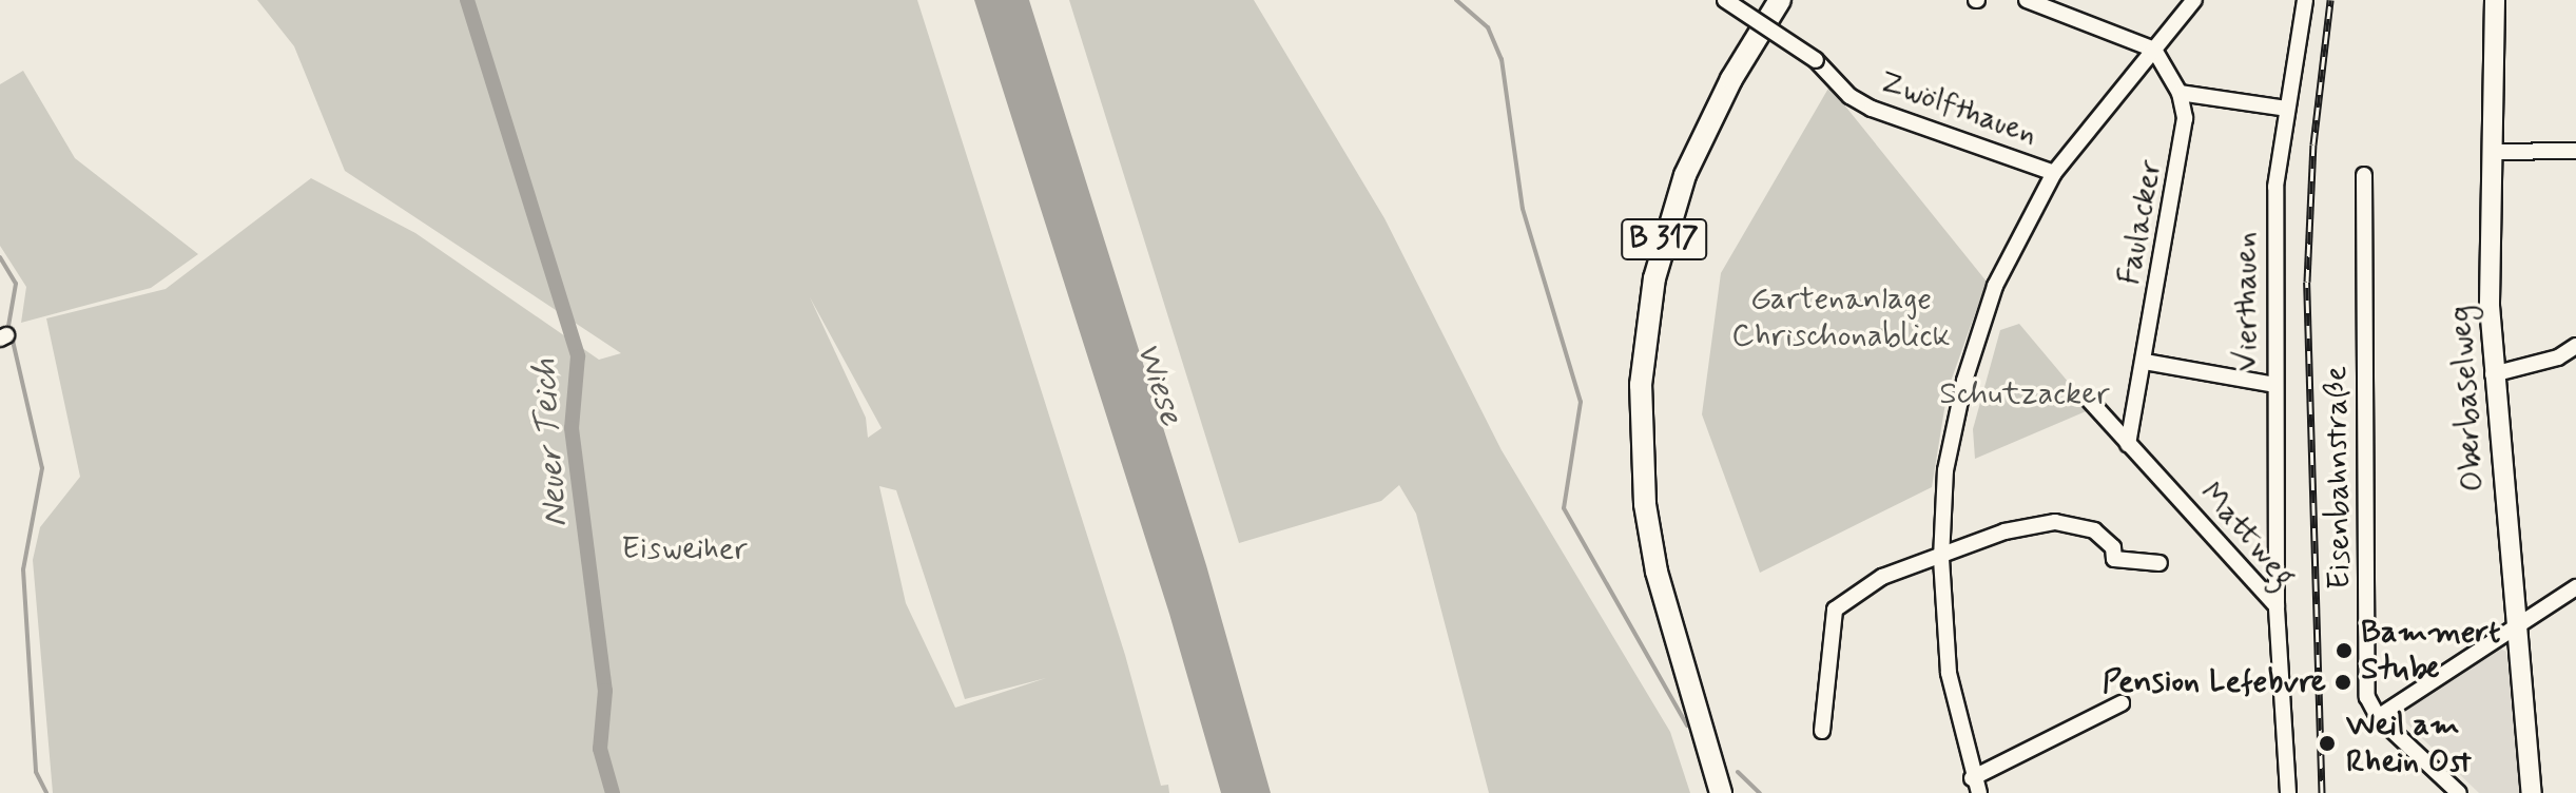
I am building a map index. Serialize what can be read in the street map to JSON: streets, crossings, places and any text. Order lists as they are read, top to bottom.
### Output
{
  "streets": {
    "main road": ["B 317"],
    "street": [
      "Zwölfthauen",
      "Faulacker",
      "Vierthauen",
      "Oberbaselweg",
      "Eisenbahnstraße",
      "Mattweg"
    ]
  },
  "crossings": [
    ["Faulacker", "Mattweg"],
    ["Vierthauen", "Mattweg"]
  ],
  "water": ["Wiese", "Neuer Teich"],
  "parks": ["Gartenanlage Chrischonablick", "Schutzacker", "Eisweiher"],
  "places": ["Bammert Stube", "Pension Lefebvre", "Weil am Rhein Ost"]
}
